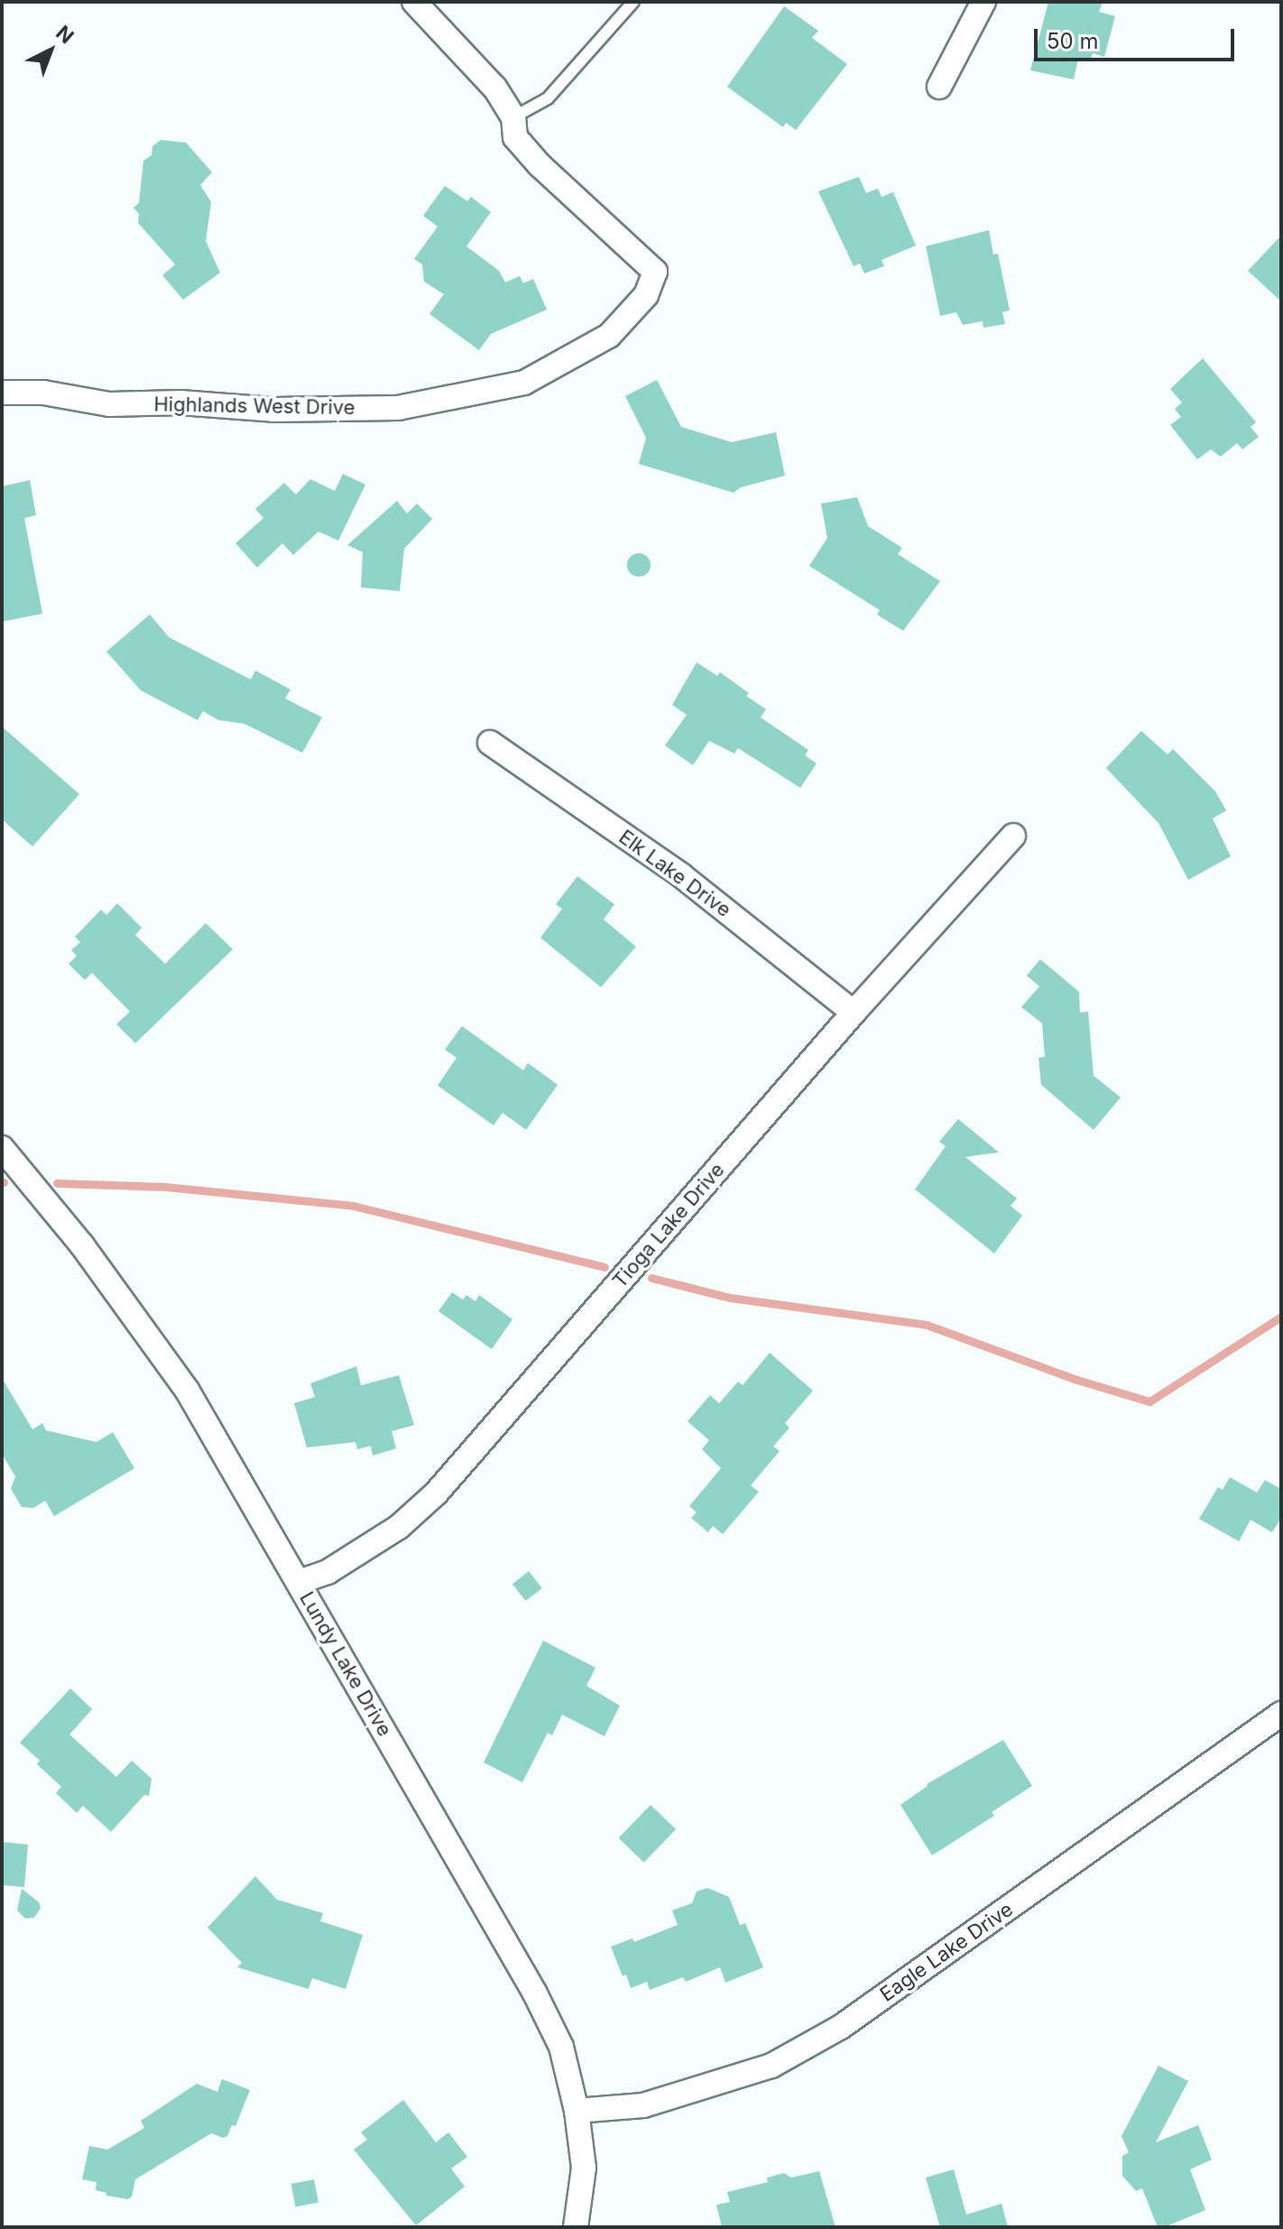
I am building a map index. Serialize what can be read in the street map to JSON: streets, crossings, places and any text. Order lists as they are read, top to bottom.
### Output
{
  "streets": {
    "street": [
      "Highlands West Drive",
      "Elk Lake Drive",
      "Tioga Lake Drive",
      "Lundy Lake Drive",
      "Eagle Lake Drive"
    ]
  },
  "crossings": [
    ["Elk Lake Drive", "Tioga Lake Drive"],
    ["Tioga Lake Drive", "Lundy Lake Drive"],
    ["Lundy Lake Drive", "Eagle Lake Drive"]
  ],
  "scale_bar": "50 m",
  "north": "top right"
}
